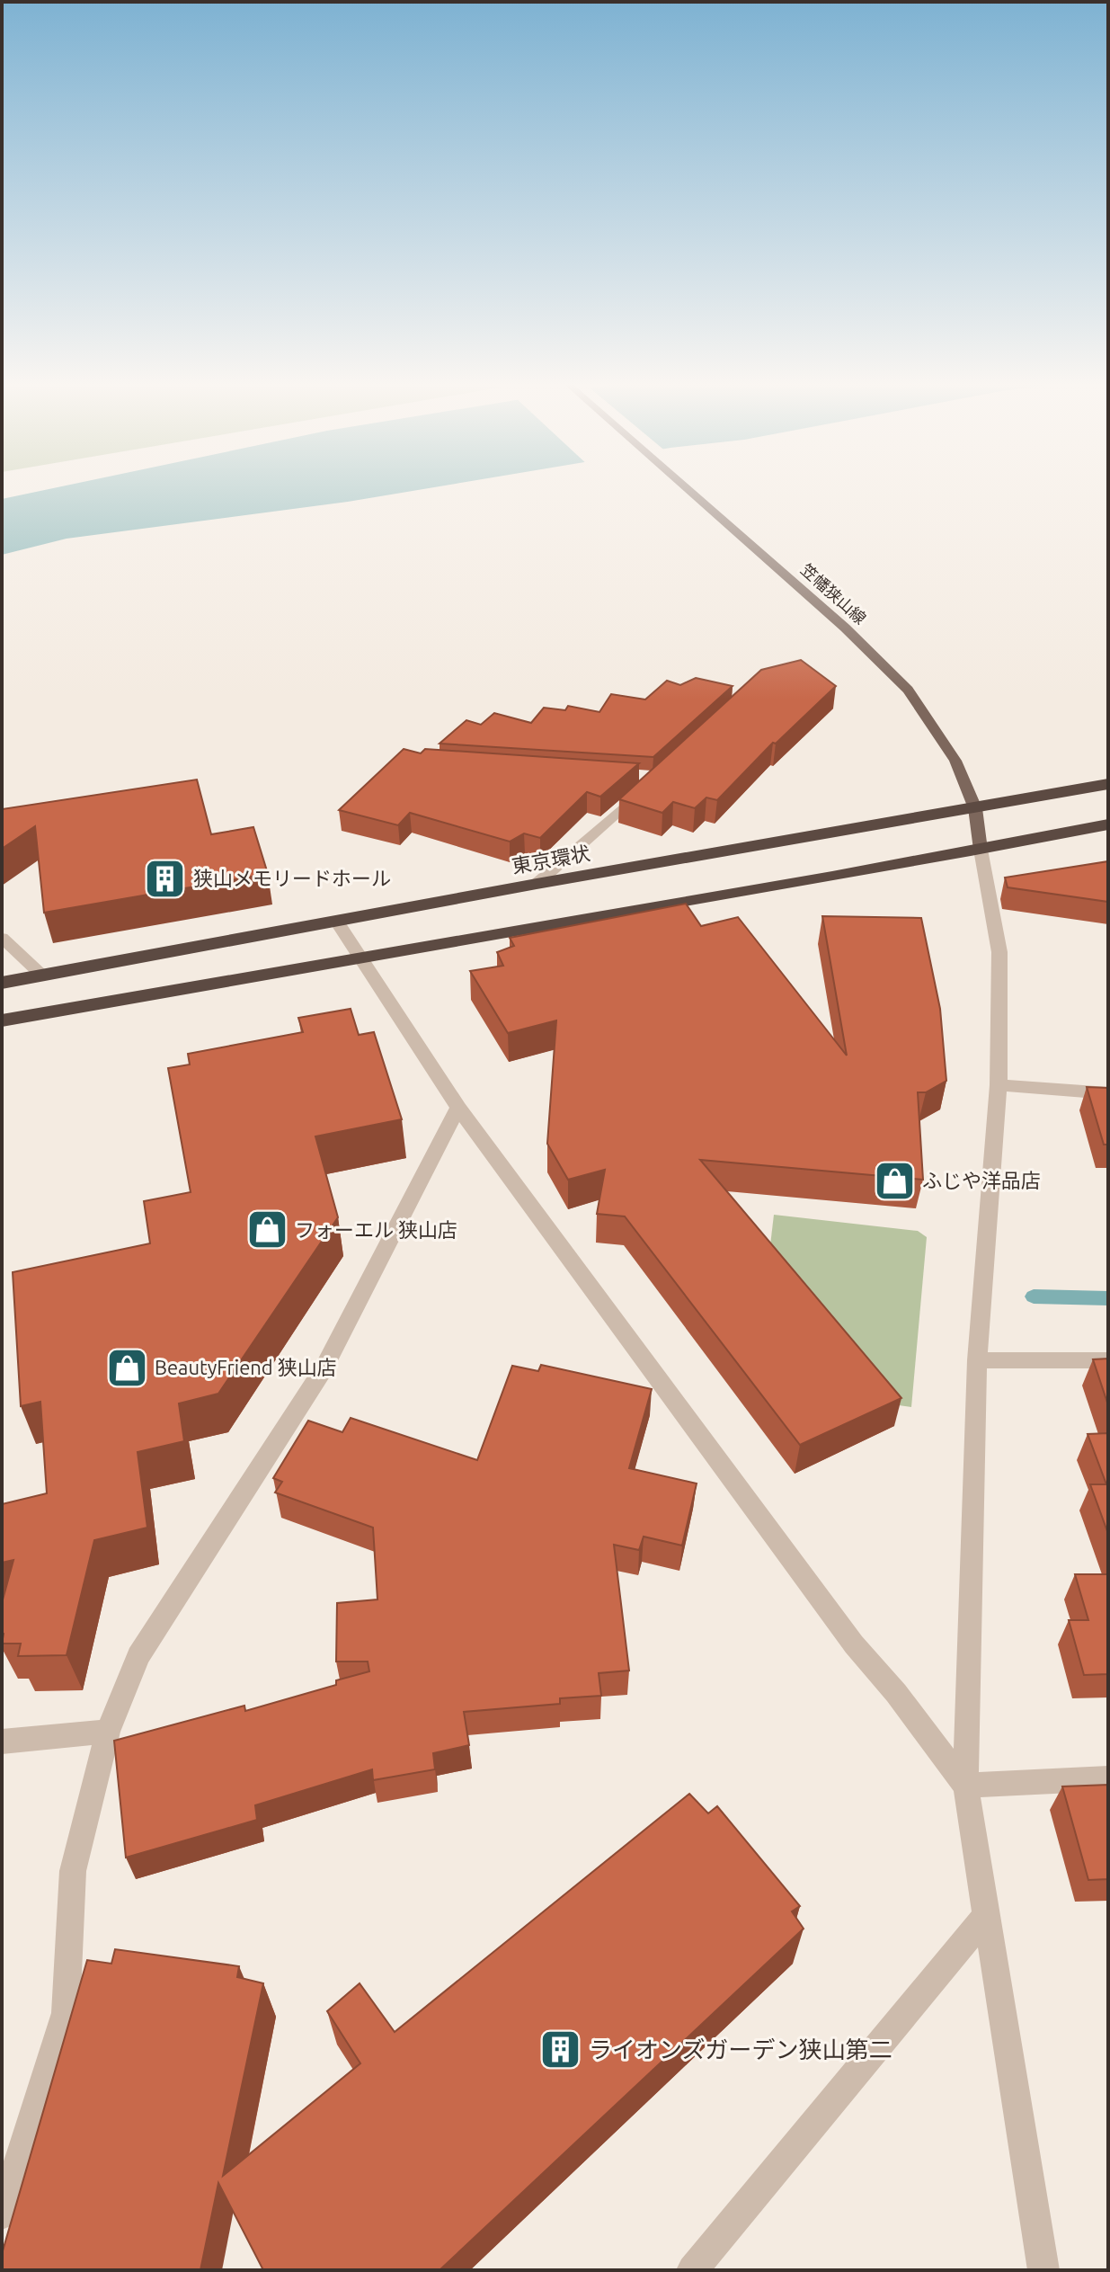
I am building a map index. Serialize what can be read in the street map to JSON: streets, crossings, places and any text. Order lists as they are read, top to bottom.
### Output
{
  "streets": {
    "highway": ["東京環状"],
    "main road": ["笠幡狭山線"]
  },
  "crossings": [
    ["笠幡狭山線", "東京環状"]
  ],
  "places": {
    "building": ["狭山メモリードホール", "ライオンズガーデン狭山第二"],
    "shop": ["ふじや洋品店", "フォーエル 狭山店", "BeautyFriend 狭山店"]
  }
}
